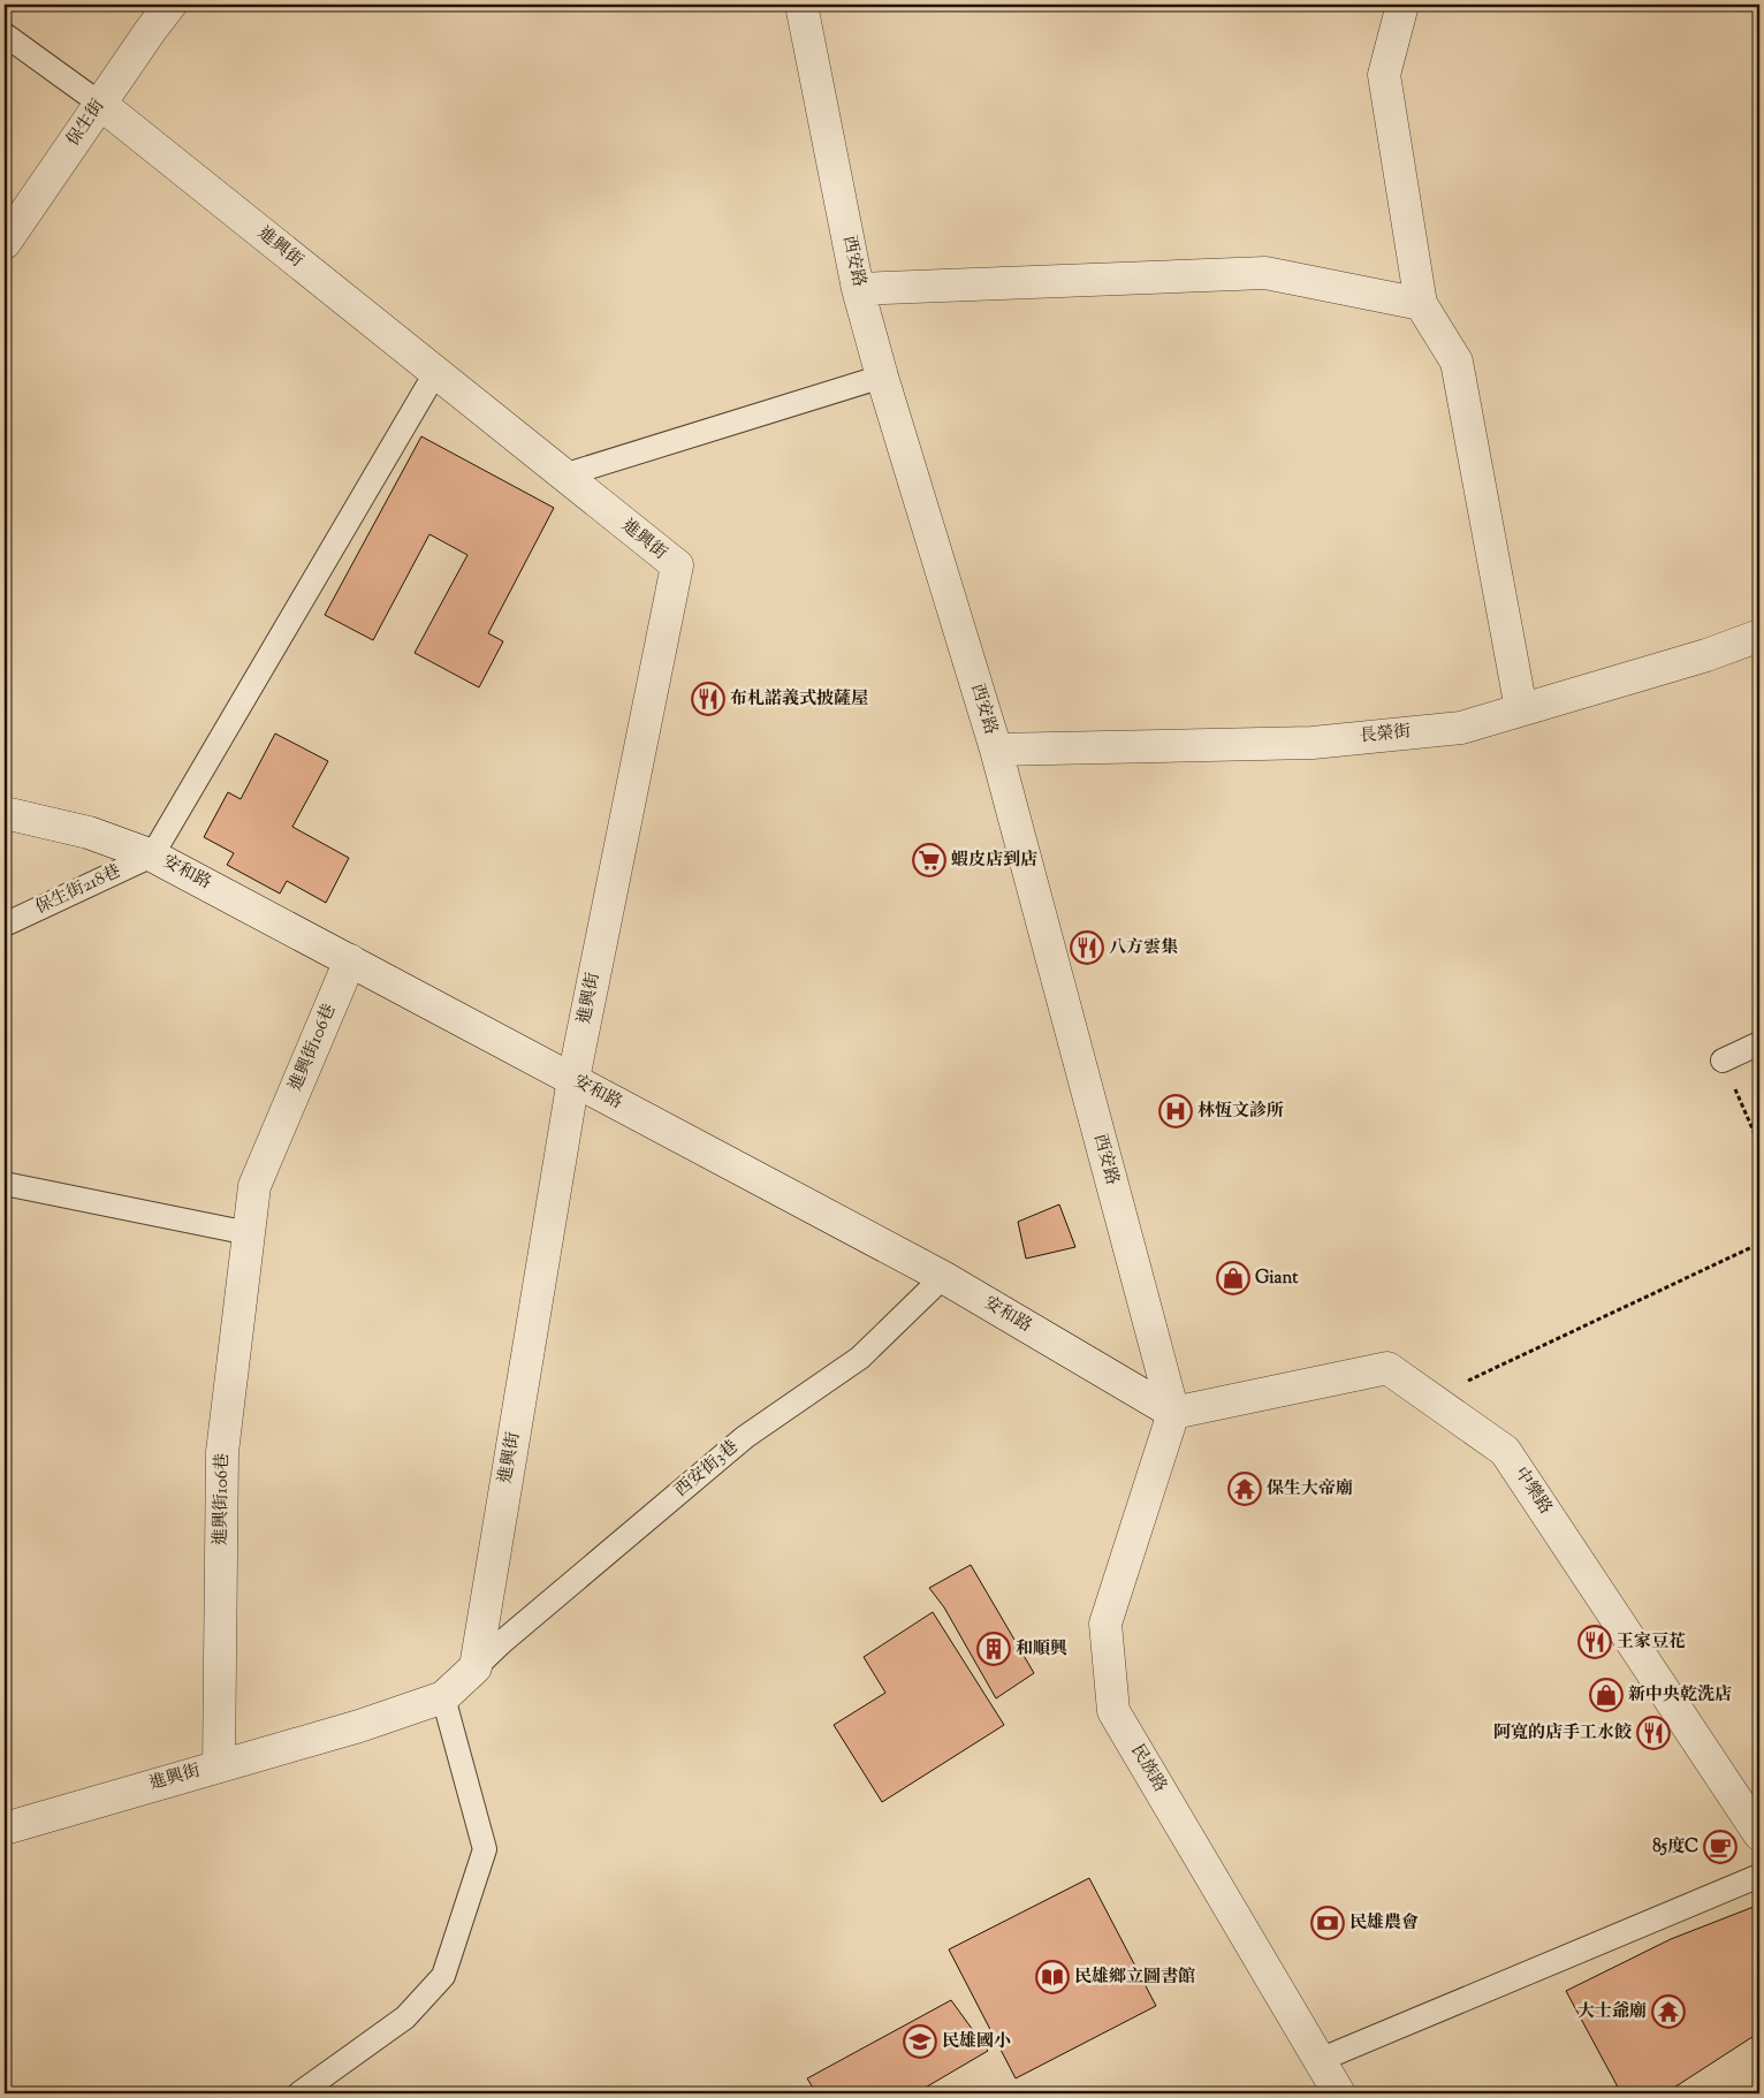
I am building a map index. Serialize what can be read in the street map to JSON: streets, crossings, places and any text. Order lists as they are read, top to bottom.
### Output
{
  "streets": {
    "street": [
      "保生街",
      "進興街",
      "西安路",
      "長榮街",
      "安和路",
      "進興街106巷",
      "中樂路",
      "民族路"
    ],
    "lane": ["保生街218巷", "西安街3巷"]
  },
  "crossings": [
    ["保生街", "進興街"],
    ["進興街", "安和路"],
    ["進興街", "進興街106巷"],
    ["進興街", "西安街3巷"],
    ["西安路", "長榮街"],
    ["西安路", "安和路"],
    ["西安路", "中樂路"],
    ["西安路", "民族路"],
    ["安和路", "保生街218巷"],
    ["安和路", "進興街106巷"],
    ["安和路", "西安街3巷"],
    ["安和路", "中樂路"],
    ["安和路", "民族路"],
    ["中樂路", "民族路"]
  ],
  "places": {
    "restaurant": [
      "布札諾義式披薩屋",
      "八方雲集",
      "王家豆花",
      "阿寬的店手工水餃"
    ],
    "supermarket": ["蝦皮店到店"],
    "hospital": ["林恆文診所"],
    "shop": ["Giant", "新中央乾洗店"],
    "temple": ["保生大帝廟", "大士爺廟"],
    "building": ["和順興"],
    "cafe": ["85度C"],
    "bank": ["民雄農會"],
    "library": ["民雄鄉立圖書館"],
    "school or university": ["民雄國小"]
  }
}
